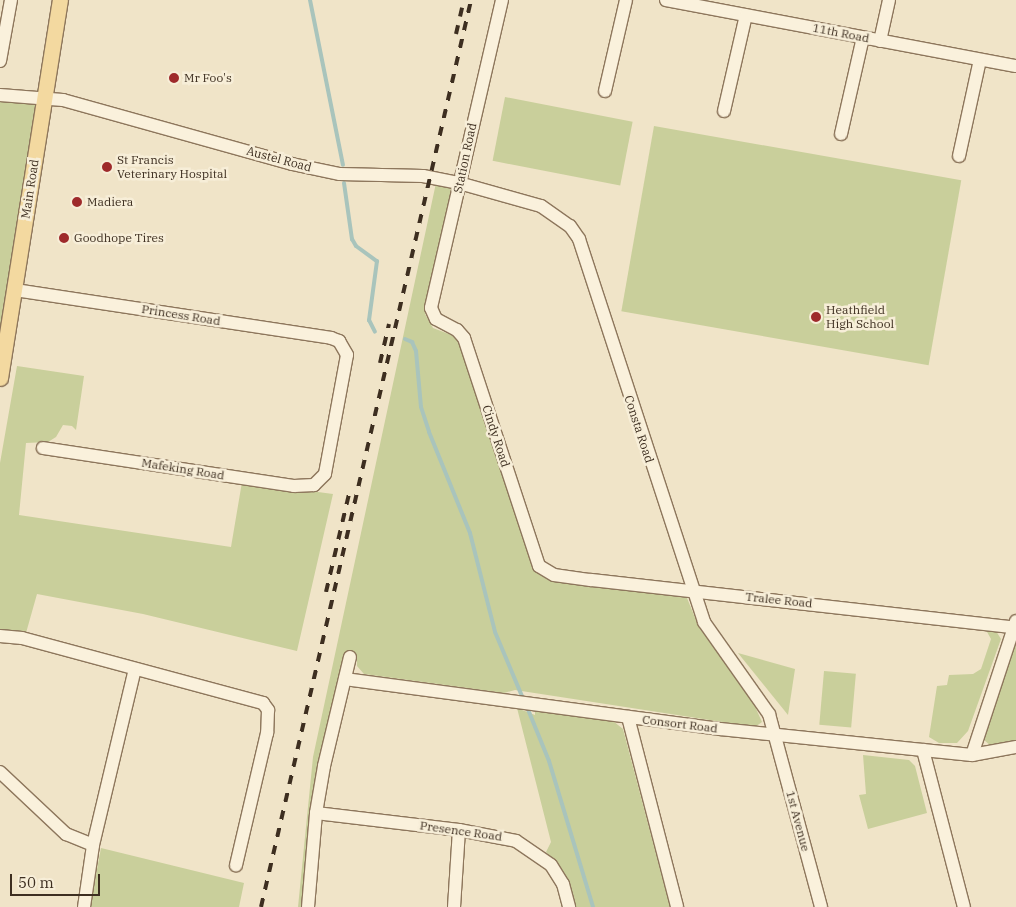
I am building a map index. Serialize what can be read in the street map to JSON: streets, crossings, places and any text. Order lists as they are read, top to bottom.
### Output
{
  "streets": {
    "main road": ["Main Road"],
    "street": [
      "11th Road",
      "Station Road",
      "Austel Road",
      "Princess Road",
      "Consta Road",
      "Cindy Road",
      "Mafeking Road",
      "Tralee Road",
      "Consort Road",
      "1st Avenue",
      "Presence Road"
    ]
  },
  "crossings": [
    ["Station Road", "Austel Road"],
    ["Station Road", "Consta Road"],
    ["Station Road", "Cindy Road"],
    ["Austel Road", "Main Road"],
    ["Austel Road", "Consta Road"],
    ["Main Road", "Princess Road"],
    ["Princess Road", "Mafeking Road"],
    ["Consta Road", "Tralee Road"],
    ["Consta Road", "Consort Road"],
    ["Consta Road", "1st Avenue"],
    ["Cindy Road", "Tralee Road"],
    ["Consort Road", "1st Avenue"]
  ],
  "places": [
    "Mr Foo's",
    "St Francis Veterinary Hospital",
    "Madiera",
    "Goodhope Tires",
    "Heathfield High School"
  ],
  "scale_bar": "50 m"
}
